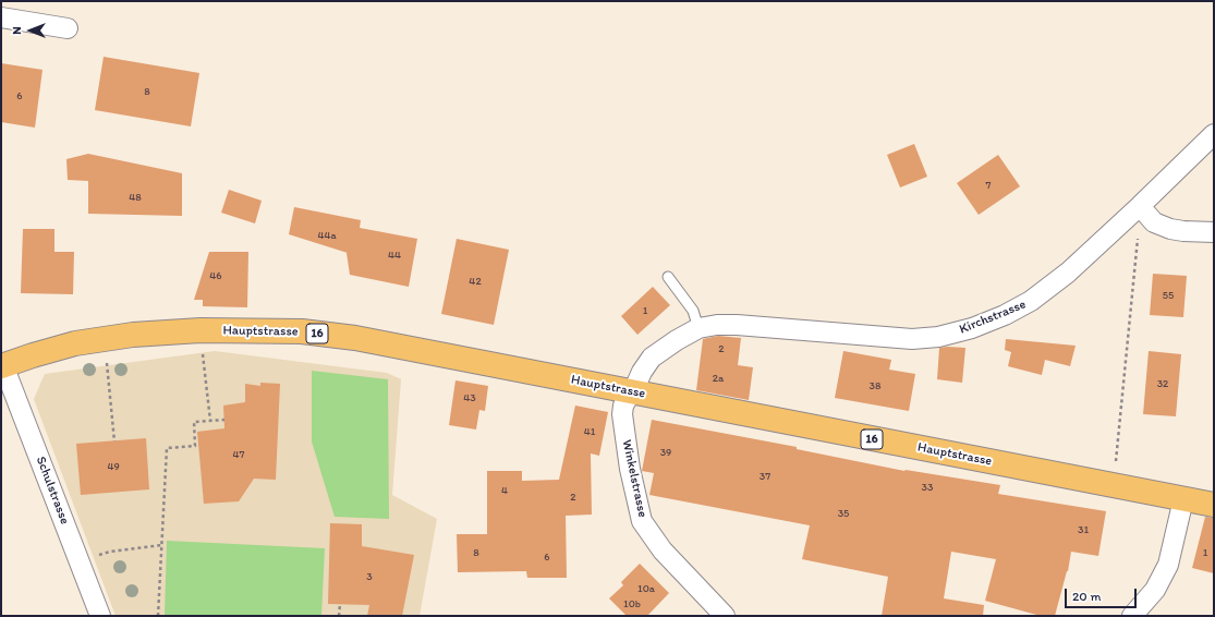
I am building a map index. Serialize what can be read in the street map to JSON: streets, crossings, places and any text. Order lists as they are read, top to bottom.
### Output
{
  "streets": {
    "main road": ["Hauptstrasse", "16"],
    "street": ["Kirchstrasse", "Winkelstrasse", "Schulstrasse"]
  },
  "crossings": [
    ["Kirchstrasse", "Hauptstrasse"],
    ["Kirchstrasse", "Winkelstrasse"],
    ["Hauptstrasse", "Winkelstrasse"],
    ["Hauptstrasse", "Schulstrasse"]
  ],
  "house_numbers": [
    "8",
    "6",
    "7",
    "48",
    "44a",
    "44",
    "46",
    "42",
    "55",
    "1",
    "2",
    "2a",
    "32",
    "38",
    "43",
    "41",
    "39",
    "47",
    "49",
    "37",
    "33",
    "4",
    "2",
    "35",
    "31",
    "8",
    "1",
    "6",
    "3",
    "10a",
    "10b"
  ],
  "scale_bar": "20 m",
  "north": "left"
}
